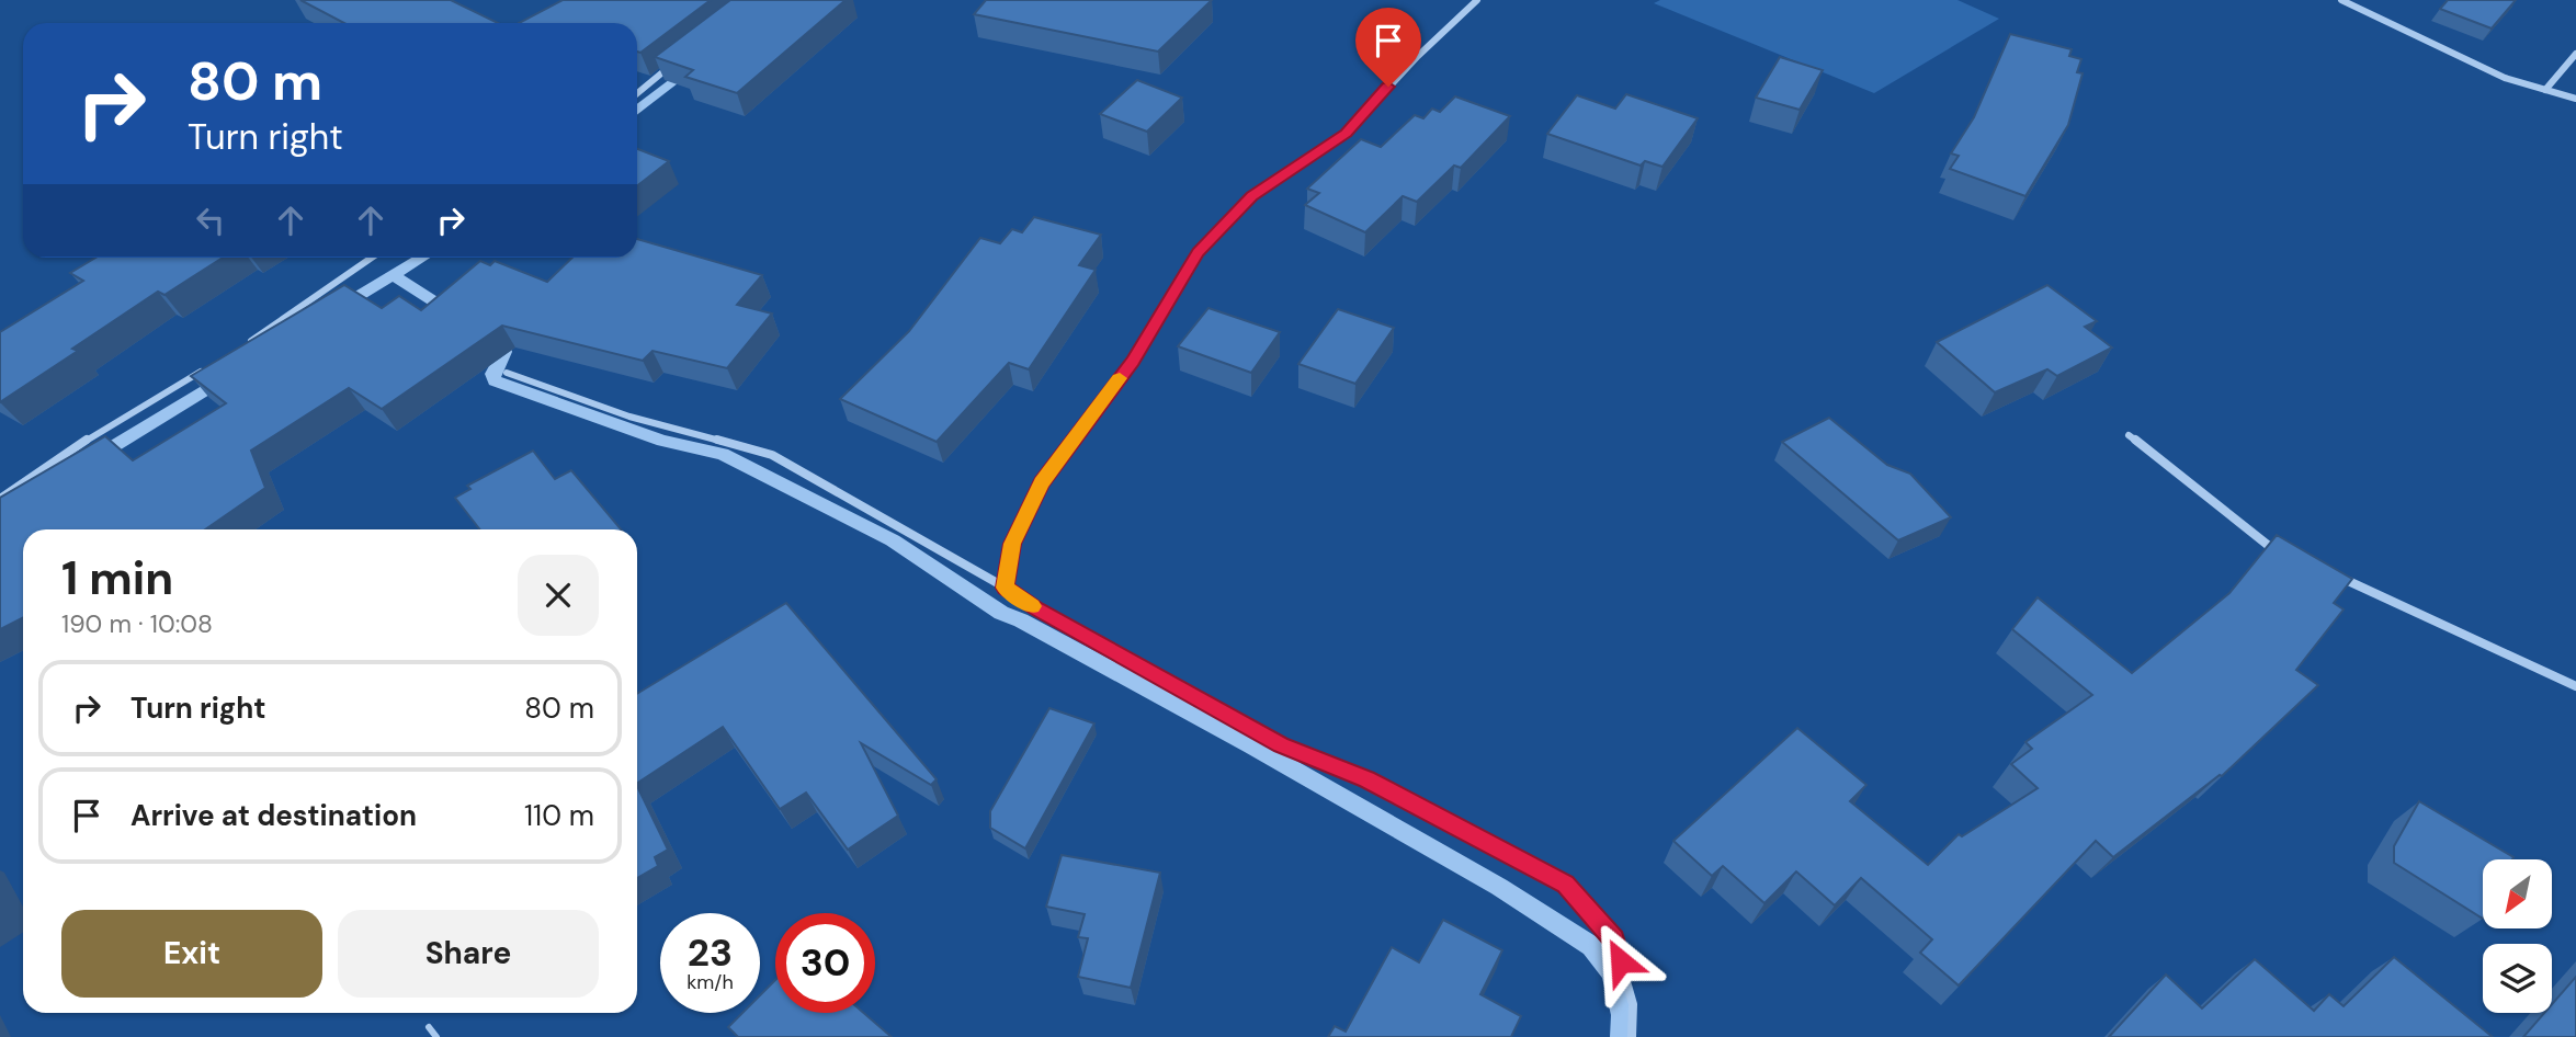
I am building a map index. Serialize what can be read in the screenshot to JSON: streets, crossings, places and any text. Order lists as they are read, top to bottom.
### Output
{
  "north": "bottom left",
  "page": {
    "turn": ["80 m", "Turn right"],
    "heading": ["1 min", "190 m · 10:08"],
    "list": [
      {
        "name": "Turn right",
        "value": "80 m"
      },
      {
        "name": "Arrive at destination",
        "value": "110 m"
      }
    ],
    "buttons": ["Exit", "Share"],
    "speed": "23 km/h",
    "limit": "30"
  }
}
